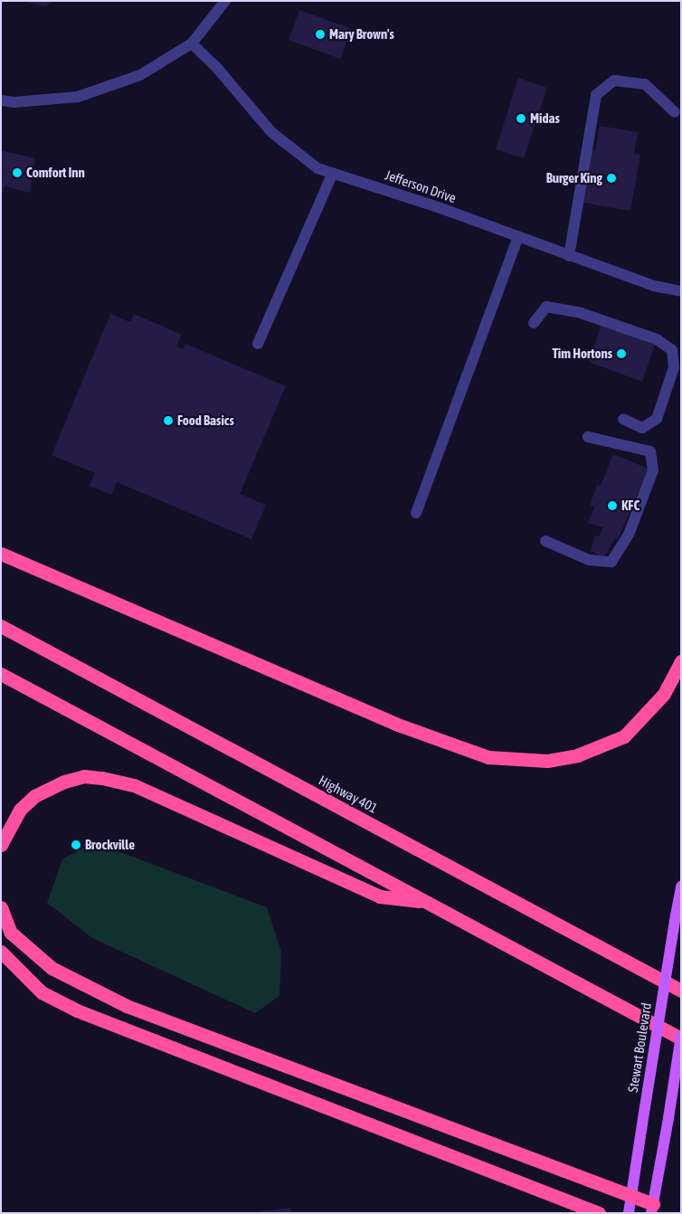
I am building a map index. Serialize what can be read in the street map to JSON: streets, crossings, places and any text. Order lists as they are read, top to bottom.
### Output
{
  "streets": {
    "highway": ["Highway 401"],
    "main road": ["Stewart Boulevard"],
    "street": ["Jefferson Drive"]
  },
  "places": [
    "Mary Brown's",
    "Midas",
    "Comfort Inn",
    "Burger King",
    "Tim Hortons",
    "Food Basics",
    "KFC",
    "Brockville"
  ]
}
